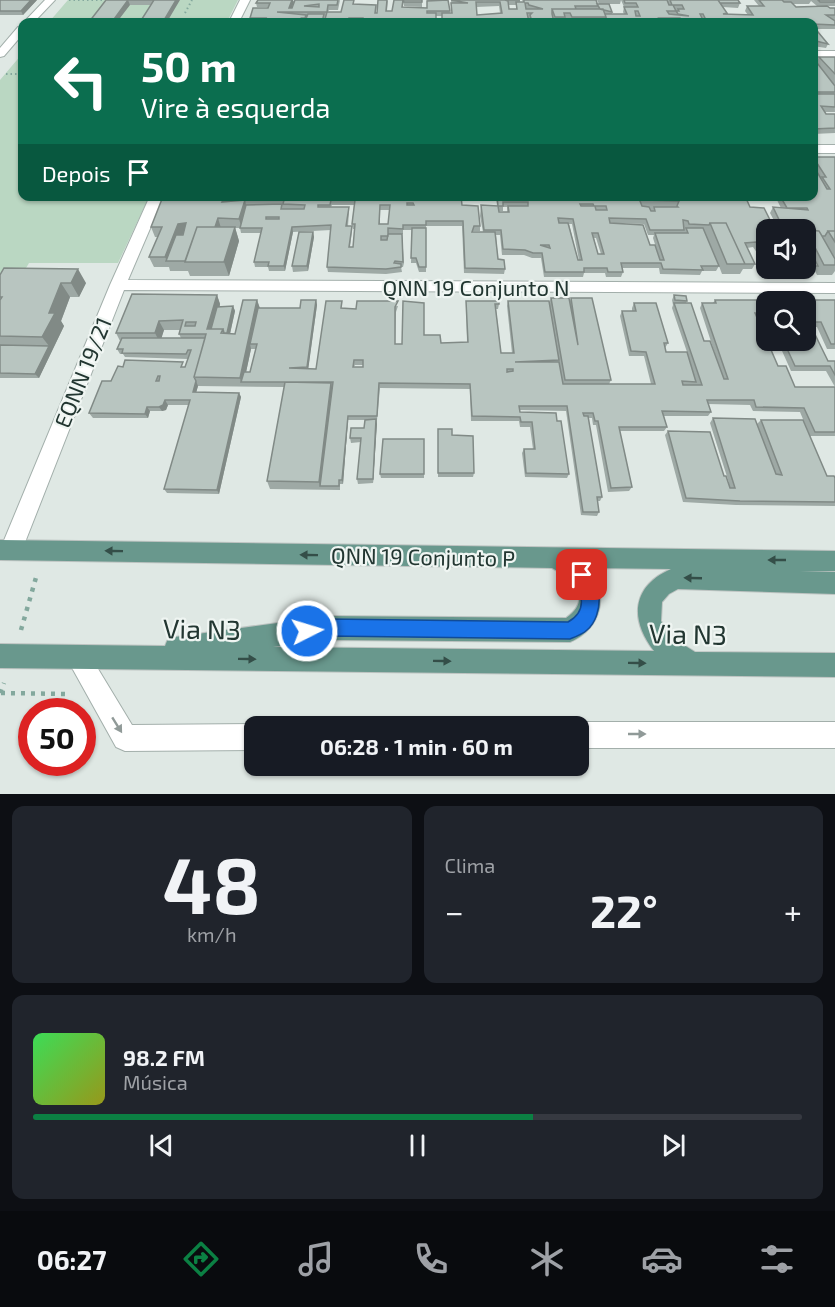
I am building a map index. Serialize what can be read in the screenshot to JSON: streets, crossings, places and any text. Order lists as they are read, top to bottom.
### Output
{
  "streets": {
    "main road": ["QNN 19 Conjunto P", "Via N3"],
    "street": ["QNN 19 Conjunto N", "EQNN 19/21"]
  },
  "crossings": [
    ["QNN 19 Conjunto N", "EQNN 19/21"],
    ["EQNN 19/21", "QNN 19 Conjunto P"]
  ],
  "one_way": ["QNN 19 Conjunto P", "Via N3"],
  "page": {
    "turn": ["50 m", "Vire à esquerda"],
    "then": "Depois",
    "limit": "50",
    "trip": "06:28 · 1 min · 60 m",
    "tile": [
      ["48", "km/h"],
      "Clima"
    ],
    "heat": ["−", "22°", "+"],
    "song": ["98.2 FM", "Música"],
    "tabs": "06:27"
  }
}
